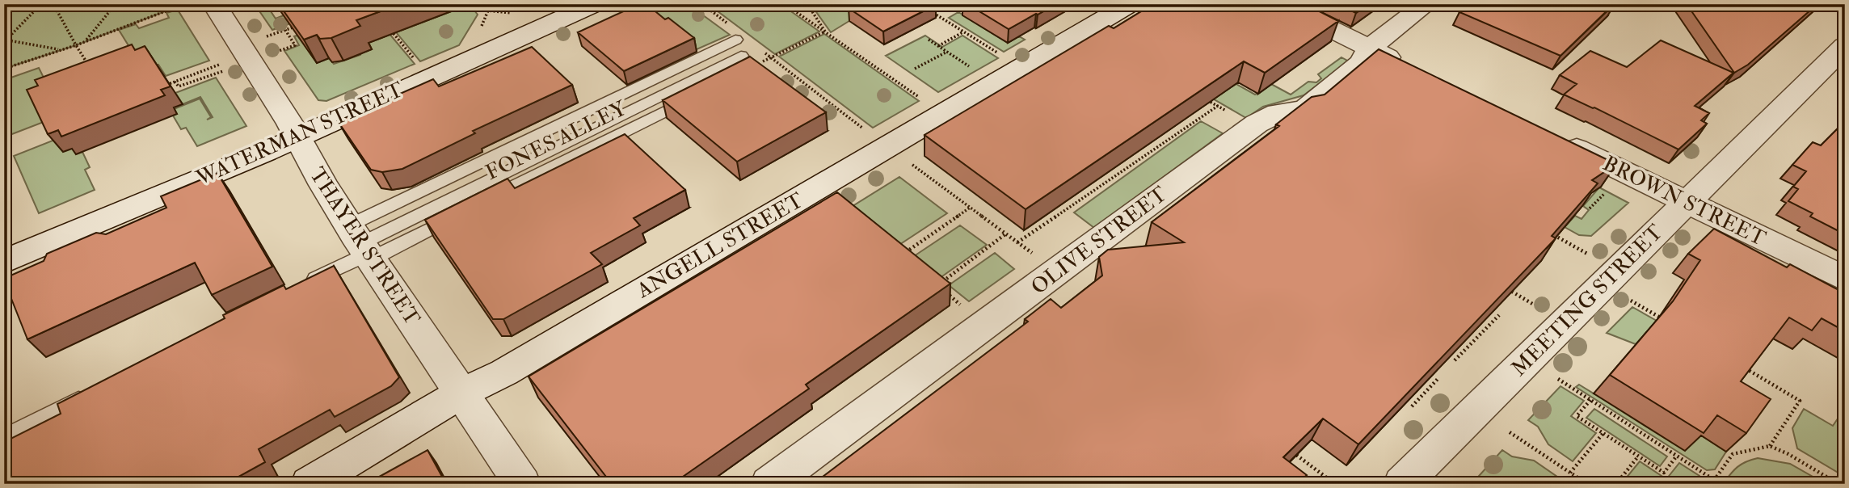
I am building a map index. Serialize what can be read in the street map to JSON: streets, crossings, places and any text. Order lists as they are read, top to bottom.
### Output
{
  "streets": {
    "street": [
      "WATERMAN STREET",
      "BROWN STREET",
      "OLIVE STREET",
      "ANGELL STREET",
      "THAYER STREET",
      "MEETING STREET"
    ],
    "lane": ["FONES ALLEY"]
  },
  "crossings": [
    ["WATERMAN STREET", "THAYER STREET"],
    ["FONES ALLEY", "THAYER STREET"],
    ["BROWN STREET", "MEETING STREET"],
    ["ANGELL STREET", "THAYER STREET"]
  ]
}
